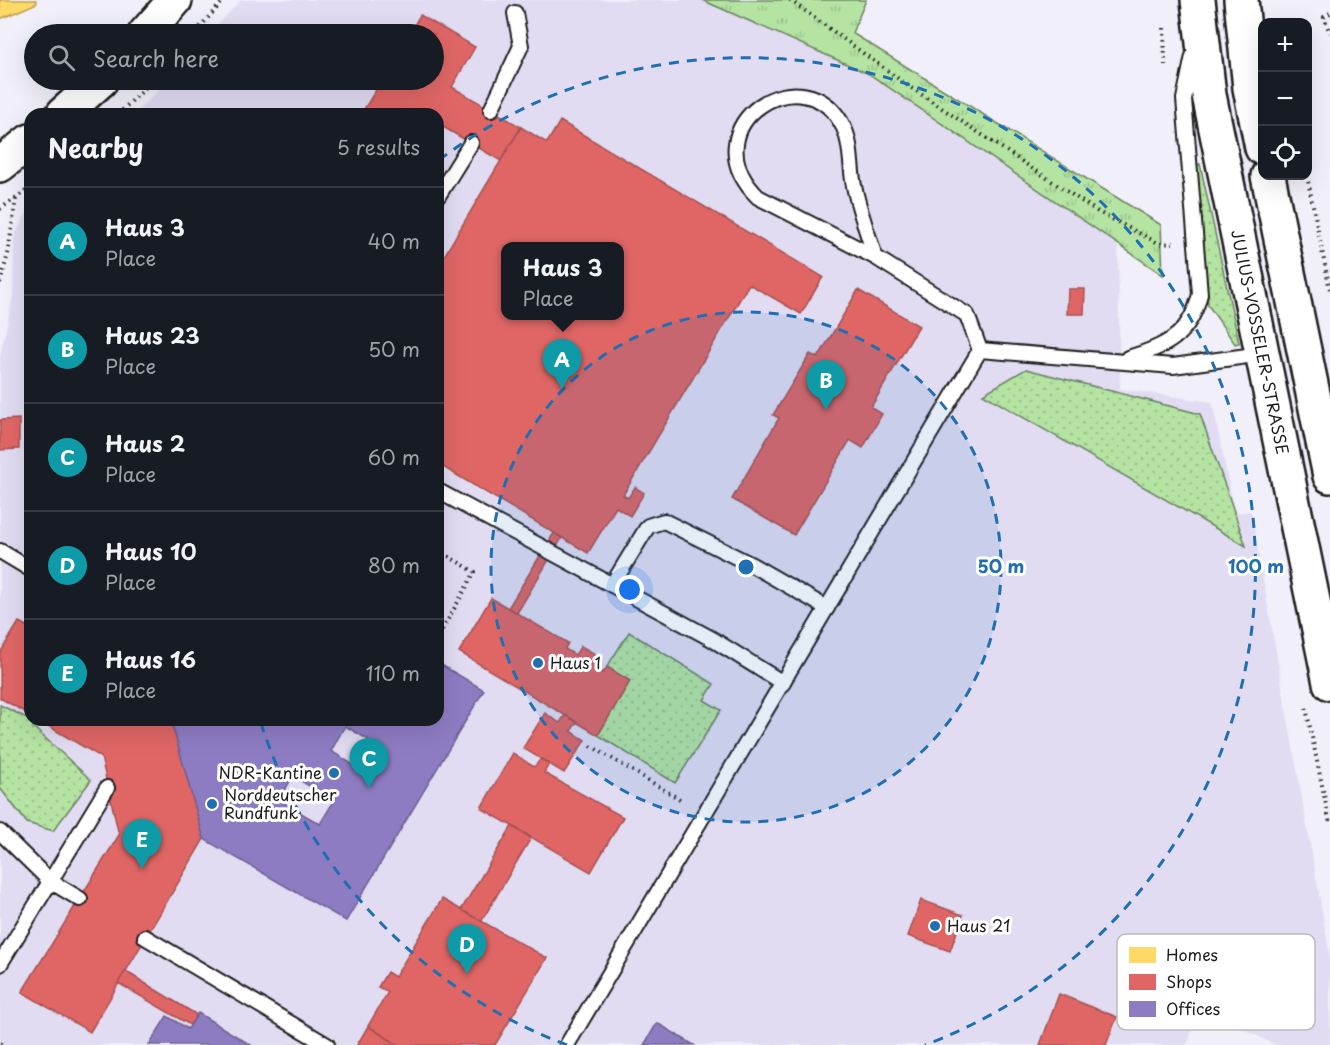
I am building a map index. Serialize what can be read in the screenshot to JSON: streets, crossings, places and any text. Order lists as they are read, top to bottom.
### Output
{
  "streets": {
    "main road": ["JULIUS-VOSSELER-STRASSE"]
  },
  "places": [
    "Haus 1",
    "NDR-Kantine",
    "Norddeutscher Rundfunk",
    "Haus 21"
  ],
  "legend": ["Homes", "Shops", "Offices"],
  "page": {
    "map_buttons": ["+", "−"],
    "search": "Search here",
    "heading": ["Nearby", "5 results"],
    "list": [
      {
        "mark": "A",
        "name": "Haus 3",
        "note": "Place",
        "value": "40 m"
      },
      {
        "mark": "B",
        "name": "Haus 23",
        "note": "Place",
        "value": "50 m"
      },
      {
        "mark": "C",
        "name": "Haus 2",
        "note": "Place",
        "value": "60 m"
      },
      {
        "mark": "D",
        "name": "Haus 10",
        "note": "Place",
        "value": "80 m"
      },
      {
        "mark": "E",
        "name": "Haus 16",
        "note": "Place",
        "value": "110 m"
      }
    ],
    "popup": ["Haus 3", "Place"],
    "pins": [
      "A",
      "B",
      "C",
      "E",
      "D"
    ]
  },
  "rings": ["50 m", "100 m"]
}
